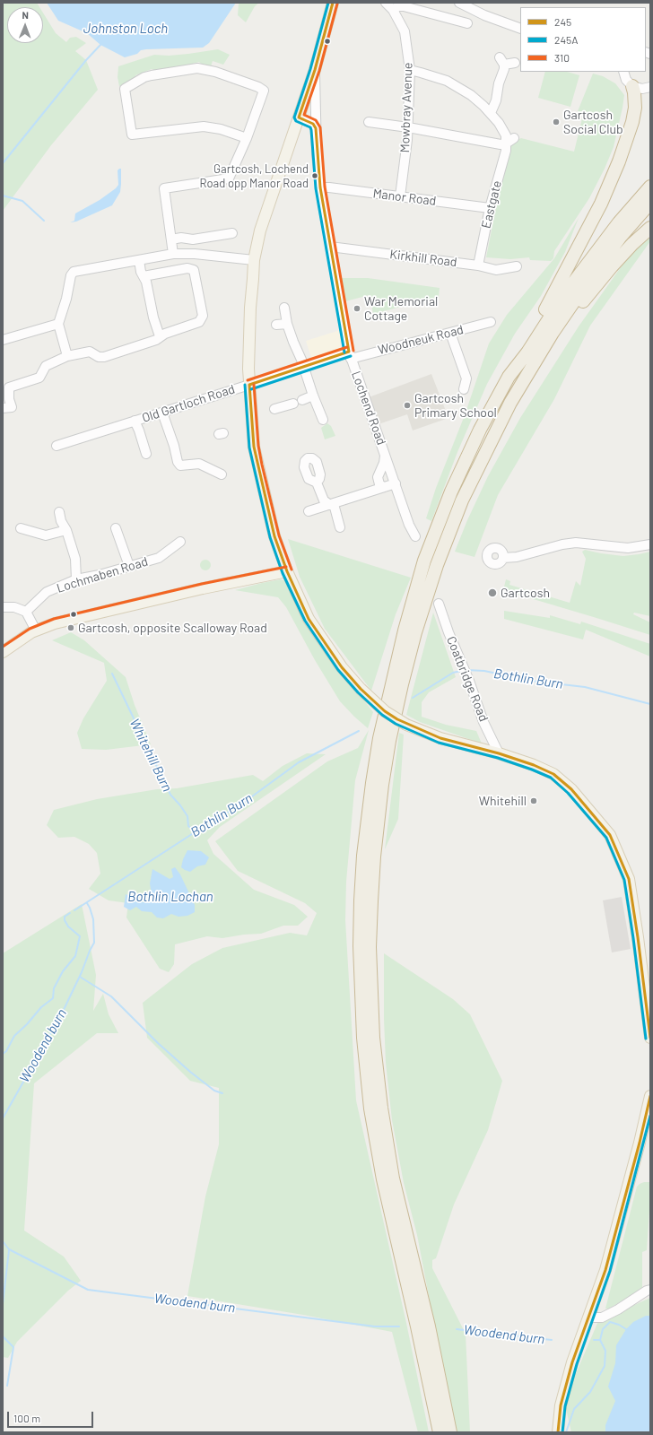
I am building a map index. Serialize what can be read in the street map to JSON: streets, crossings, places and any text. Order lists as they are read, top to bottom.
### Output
{
  "streets": {
    "street": [
      "Mowbray Avenue",
      "Manor Road",
      "Eastgate",
      "Kirkhill Road",
      "Woodneuk Road",
      "Old Gartloch Road",
      "Lochend Road",
      "Lochmaben Road",
      "Coatbridge Road"
    ]
  },
  "crossings": [
    ["Mowbray Avenue", "Manor Road"],
    ["Manor Road", "Eastgate"],
    ["Manor Road", "Lochend Road"],
    ["Eastgate", "Kirkhill Road"],
    ["Kirkhill Road", "Lochend Road"],
    ["Woodneuk Road", "Old Gartloch Road"],
    ["Woodneuk Road", "Lochend Road"],
    ["Old Gartloch Road", "Lochend Road"]
  ],
  "water": [
    "Johnston Loch",
    "Bothlin Burn",
    "Whitehill Burn",
    "Bothlin Lochan",
    "Woodend burn"
  ],
  "places": [
    "Gartcosh Social Club",
    "Gartcosh, Lochend Road opp Manor Road",
    "War Memorial Cottage",
    "Gartcosh Primary School",
    "Gartcosh",
    "Gartcosh, opposite Scalloway Road",
    "Whitehill"
  ],
  "lines": ["transit line 245", "transit line 245A", "transit line 310"],
  "legend": ["245", "245A", "310"],
  "scale_bar": "100 m",
  "north": "top"
}
